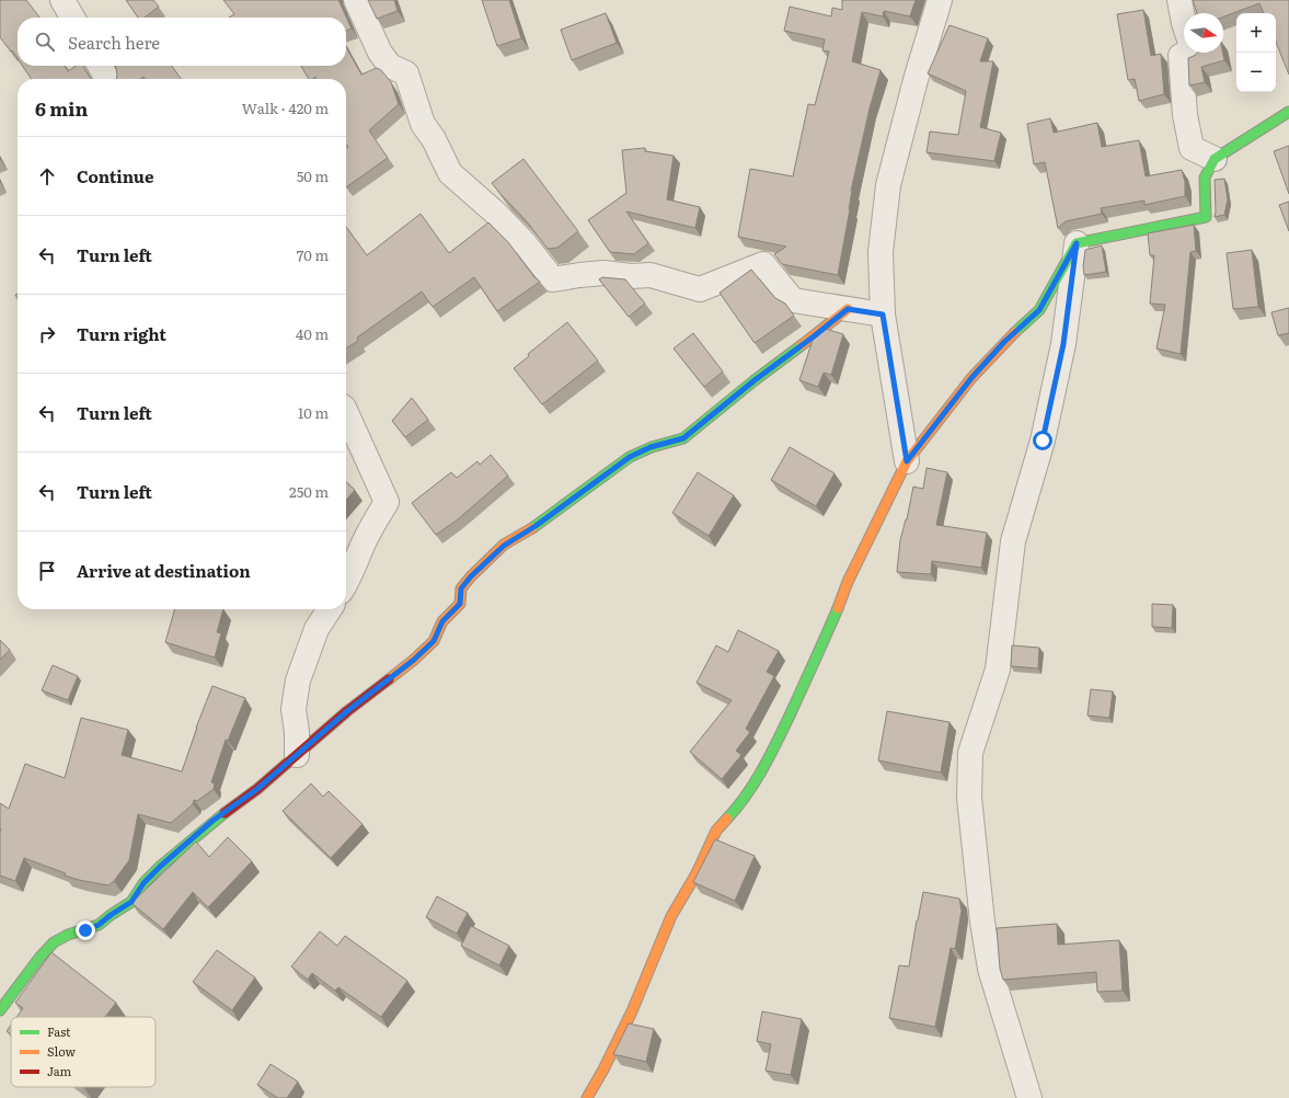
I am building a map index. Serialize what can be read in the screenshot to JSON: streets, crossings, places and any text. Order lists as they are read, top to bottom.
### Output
{
  "legend": ["Fast", "Slow", "Jam"],
  "north": "right",
  "page": {
    "map_buttons": ["+", "−"],
    "search": "Search here",
    "heading": ["6 min", "Walk · 420 m"],
    "list": [
      ["Continue", "50 m"],
      ["Turn left", "70 m"],
      ["Turn right", "40 m"],
      ["Turn left", "10 m"],
      ["Turn left", "250 m"],
      "Arrive at destination"
    ]
  }
}
